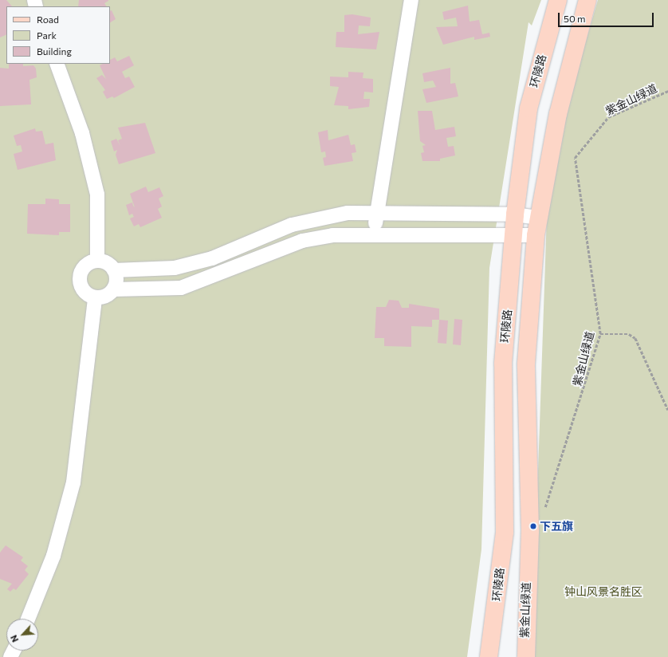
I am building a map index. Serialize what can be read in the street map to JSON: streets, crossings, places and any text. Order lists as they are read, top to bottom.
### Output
{
  "streets": {
    "main road": ["环陵路"],
    "path": ["紫金山绿道"]
  },
  "parks": ["钟山风景名胜区"],
  "places": ["下五旗"],
  "legend": ["Road", "Park", "Building"],
  "scale_bar": "50 m",
  "north": "bottom left"
}
